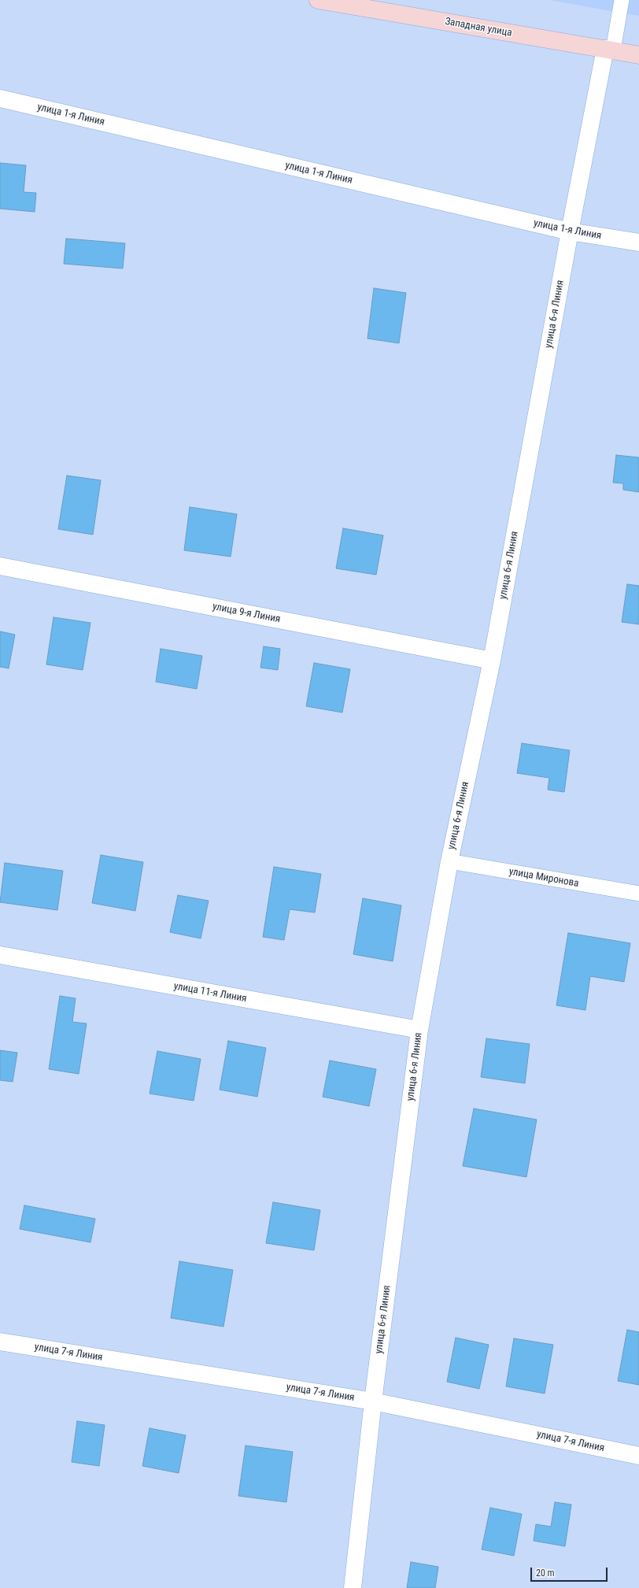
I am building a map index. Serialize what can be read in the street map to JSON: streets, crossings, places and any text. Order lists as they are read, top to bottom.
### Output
{
  "streets": {
    "street": [
      "Западная улица",
      "улица 1-я Линия",
      "улица 6-я Линия",
      "улица 9-я Линия",
      "улица 11-я Линия",
      "улица 7-я Линия"
    ],
    "lane": ["улица Миронова"]
  },
  "crossings": [
    ["Западная улица", "улица 6-я Линия"],
    ["улица 1-я Линия", "улица 6-я Линия"],
    ["улица 6-я Линия", "улица 9-я Линия"],
    ["улица 6-я Линия", "улица Миронова"],
    ["улица 6-я Линия", "улица 11-я Линия"],
    ["улица 6-я Линия", "улица 7-я Линия"]
  ],
  "scale_bar": "20 m"
}
